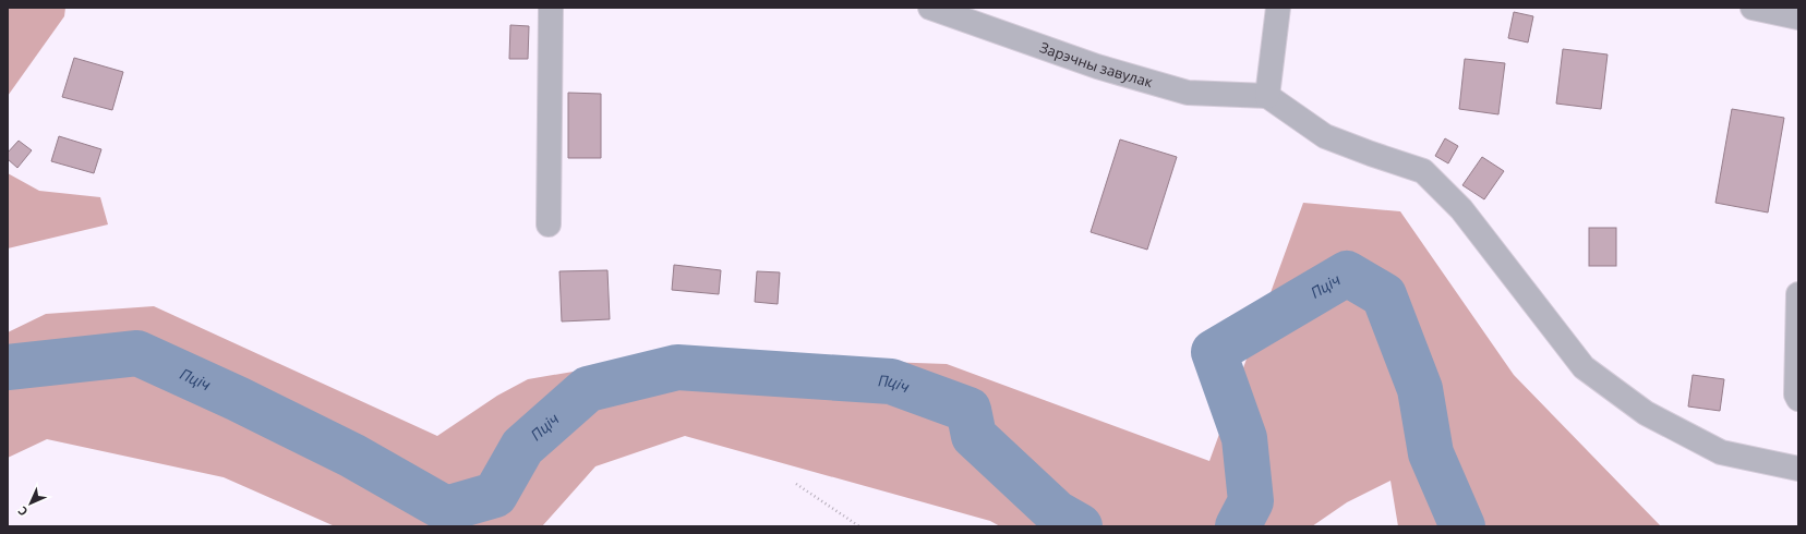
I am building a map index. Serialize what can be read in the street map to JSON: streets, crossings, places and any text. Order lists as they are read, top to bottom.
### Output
{
  "streets": {
    "street": ["Зарэчны завулак"]
  },
  "water": ["Пціч"],
  "north": "bottom left"
}
